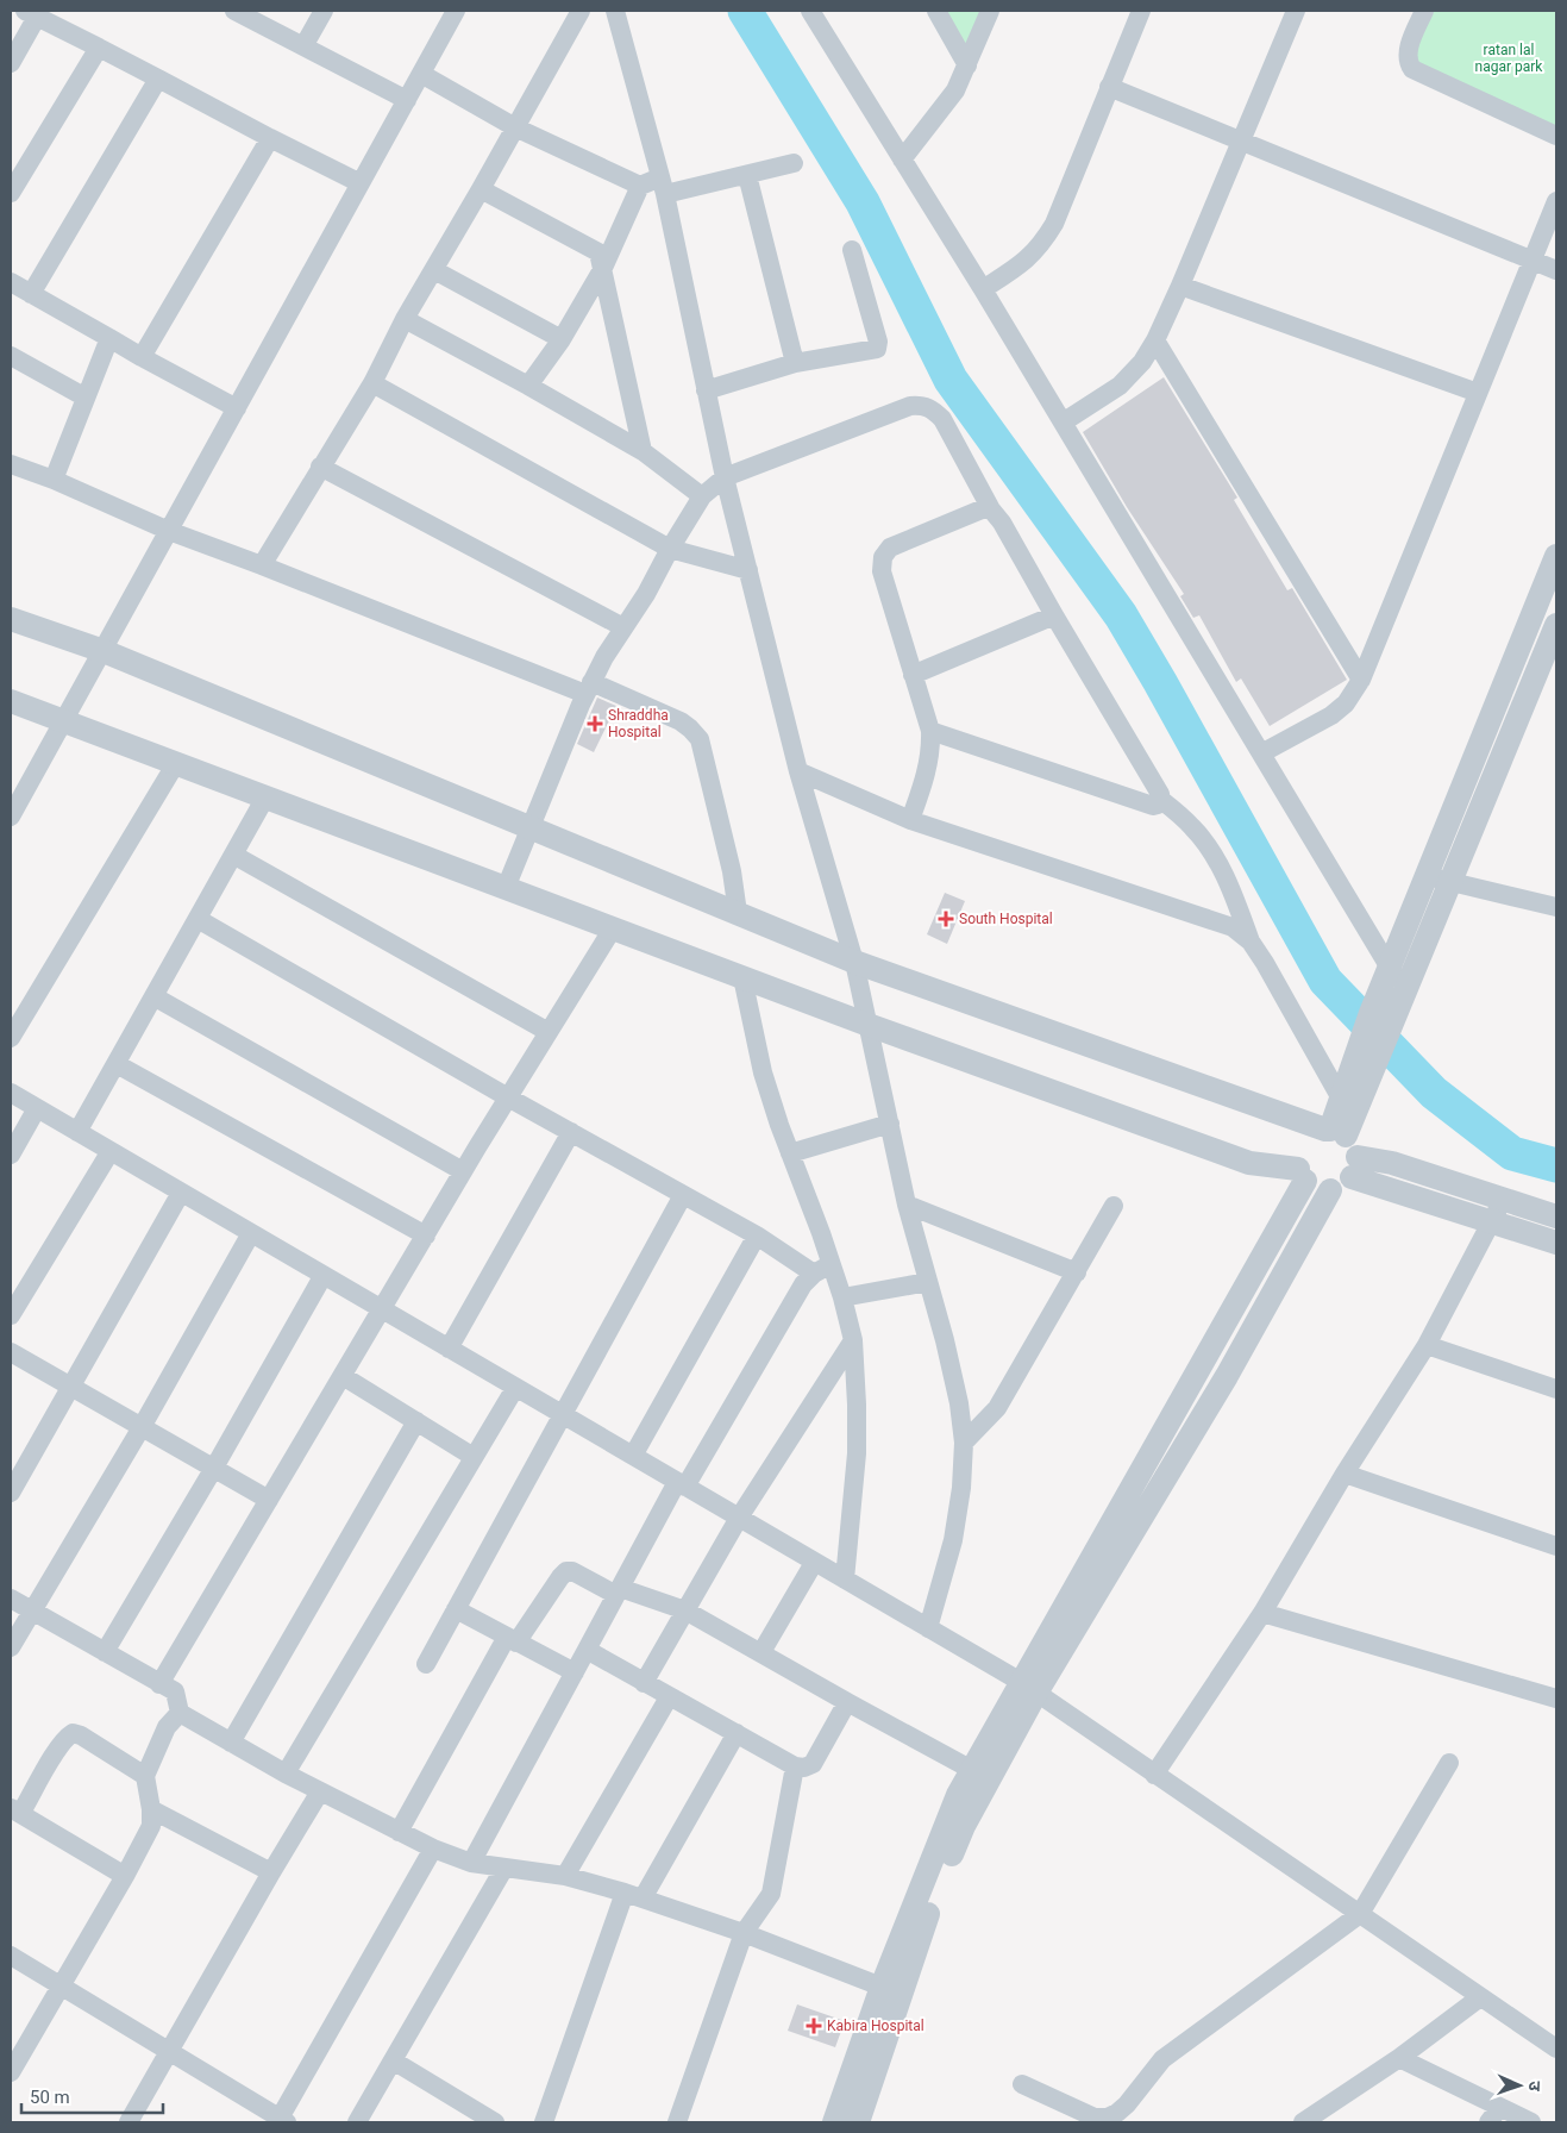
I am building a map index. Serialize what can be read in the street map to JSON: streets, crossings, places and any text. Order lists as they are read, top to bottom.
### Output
{
  "parks": ["ratan lal nagar park"],
  "places": {
    "health": ["Shraddha Hospital", "South Hospital", "Kabira Hospital"]
  },
  "scale_bar": "50 m",
  "north": "right"
}
